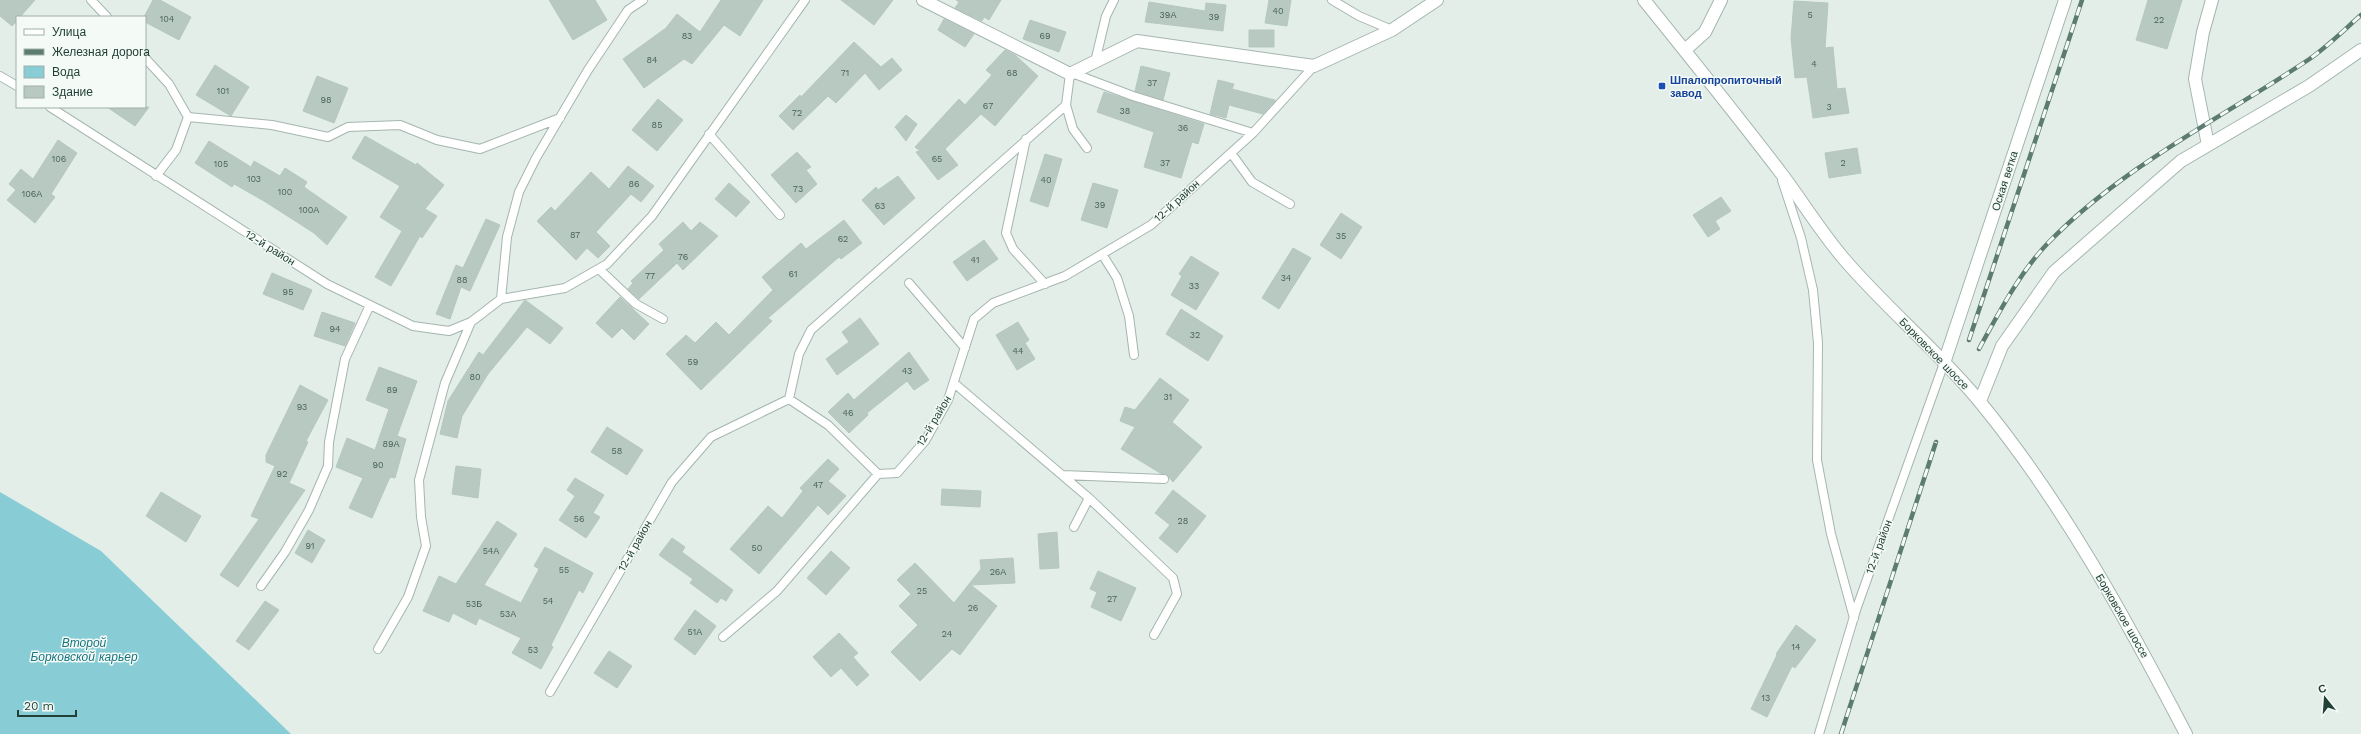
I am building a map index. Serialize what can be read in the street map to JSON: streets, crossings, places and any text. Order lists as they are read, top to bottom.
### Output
{
  "streets": {
    "street": ["Оская ветка", "Борковское шоссе"],
    "lane": ["12-й район"]
  },
  "crossings": [
    ["Оская ветка", "12-й район"],
    ["Оская ветка", "Борковское шоссе"],
    ["12-й район", "Борковское шоссе"]
  ],
  "water": ["Второй Борковской карьер"],
  "places": {
    "transit": ["Шпалопропиточный завод"]
  },
  "house_numbers": [
    "40",
    "39А",
    "5",
    "39",
    "104",
    "22",
    "83",
    "69",
    "84",
    "4",
    "71",
    "68",
    "37",
    "101",
    "98",
    "67",
    "3",
    "38",
    "72",
    "85",
    "36",
    "106",
    "65",
    "37",
    "2",
    "105",
    "103",
    "40",
    "86",
    "73",
    "100",
    "106А",
    "39",
    "63",
    "100А",
    "87",
    "35",
    "62",
    "76",
    "41",
    "61",
    "77",
    "34",
    "88",
    "33",
    "95",
    "94",
    "32",
    "44",
    "59",
    "43",
    "80",
    "89",
    "31",
    "93",
    "46",
    "89А",
    "58",
    "90",
    "92",
    "47",
    "56",
    "28",
    "91",
    "50",
    "54А",
    "55",
    "26А",
    "25",
    "27",
    "54",
    "53Б",
    "26",
    "53А",
    "51А",
    "24",
    "14",
    "53",
    "13"
  ],
  "legend": [
    "Улица",
    "Железная дорога",
    "Вода",
    "Здание"
  ],
  "scale_bar": "20 m",
  "north": "top"
}
